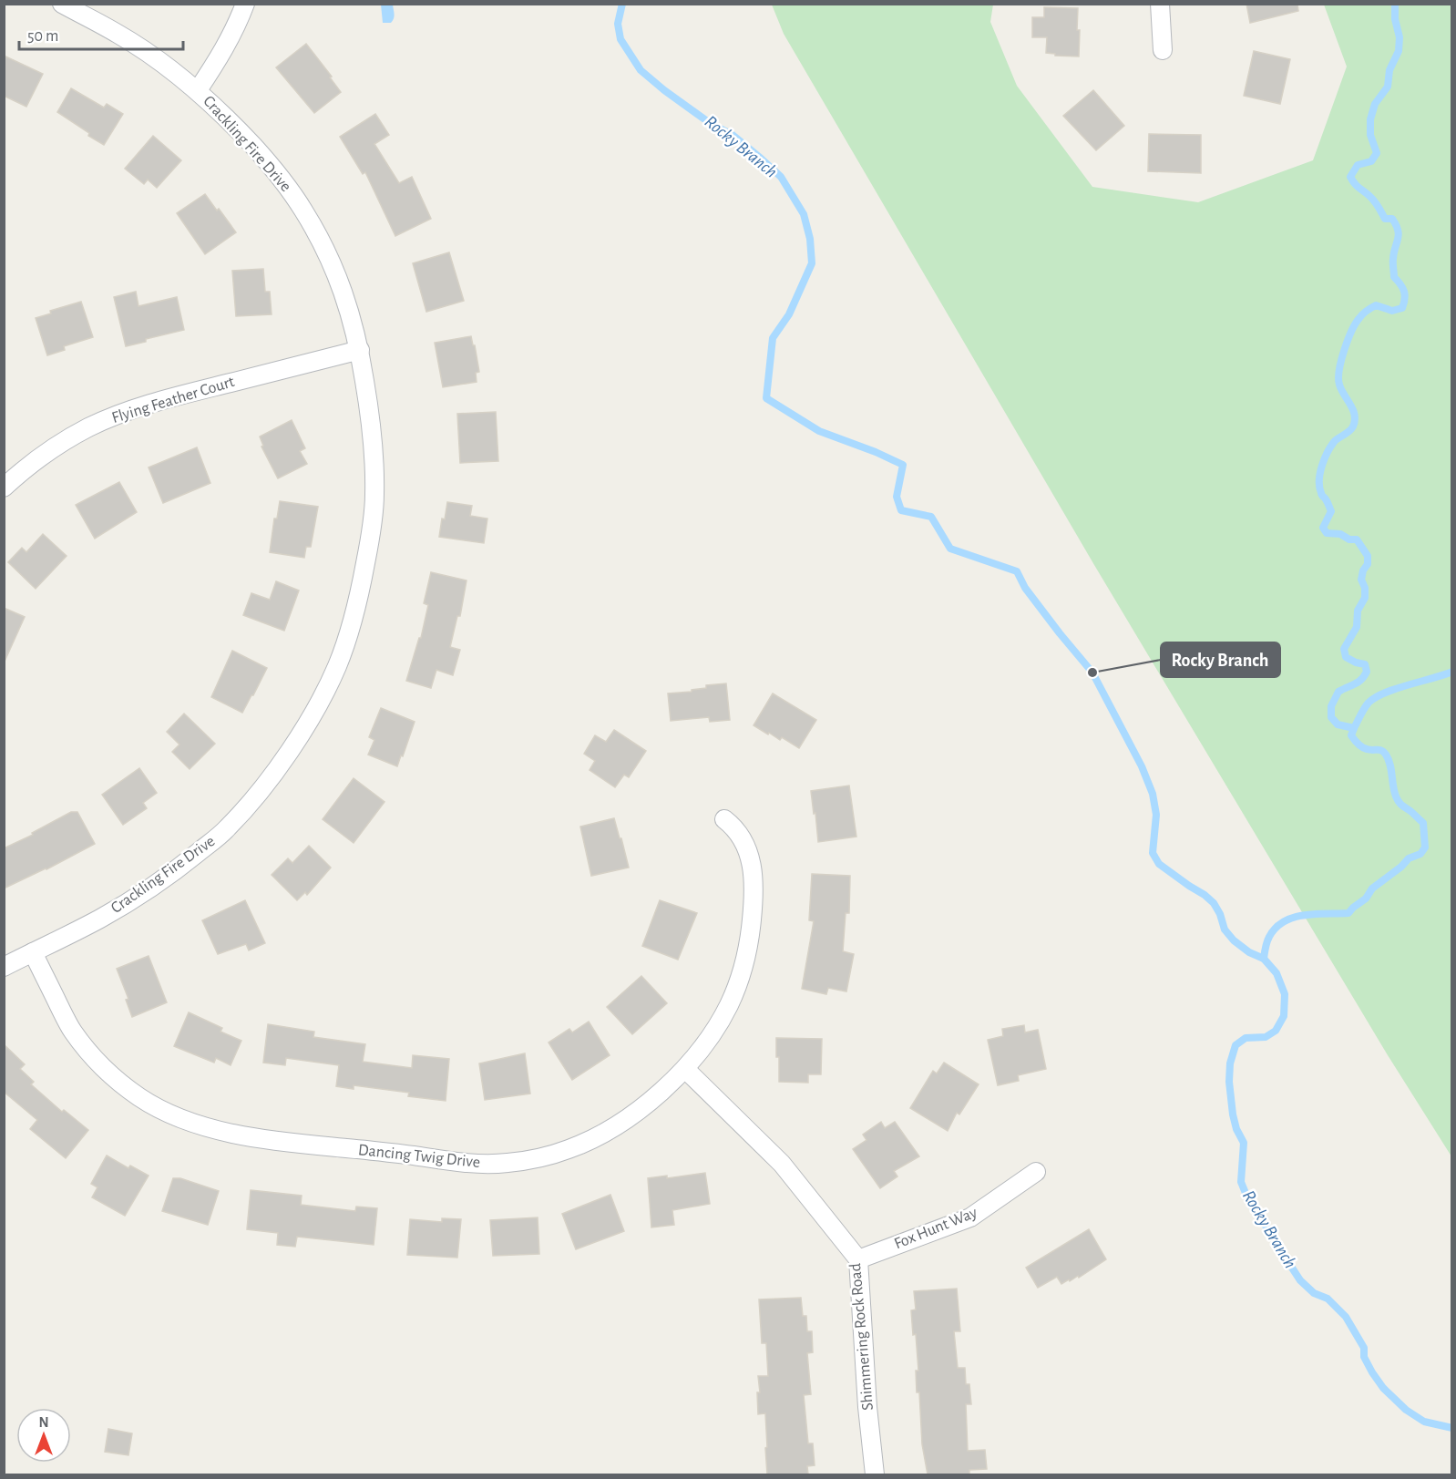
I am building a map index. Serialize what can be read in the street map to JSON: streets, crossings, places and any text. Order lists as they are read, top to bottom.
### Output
{
  "streets": {
    "street": [
      "Crackling Fire Drive",
      "Flying Feather Court",
      "Dancing Twig Drive",
      "Fox Hunt Way",
      "Shimmering Rock Road"
    ]
  },
  "crossings": [
    ["Crackling Fire Drive", "Flying Feather Court"],
    ["Crackling Fire Drive", "Dancing Twig Drive"],
    ["Dancing Twig Drive", "Shimmering Rock Road"],
    ["Fox Hunt Way", "Shimmering Rock Road"]
  ],
  "water": ["Rocky Branch"],
  "places": ["Rocky Branch"],
  "scale_bar": "50 m",
  "north": "top"
}
